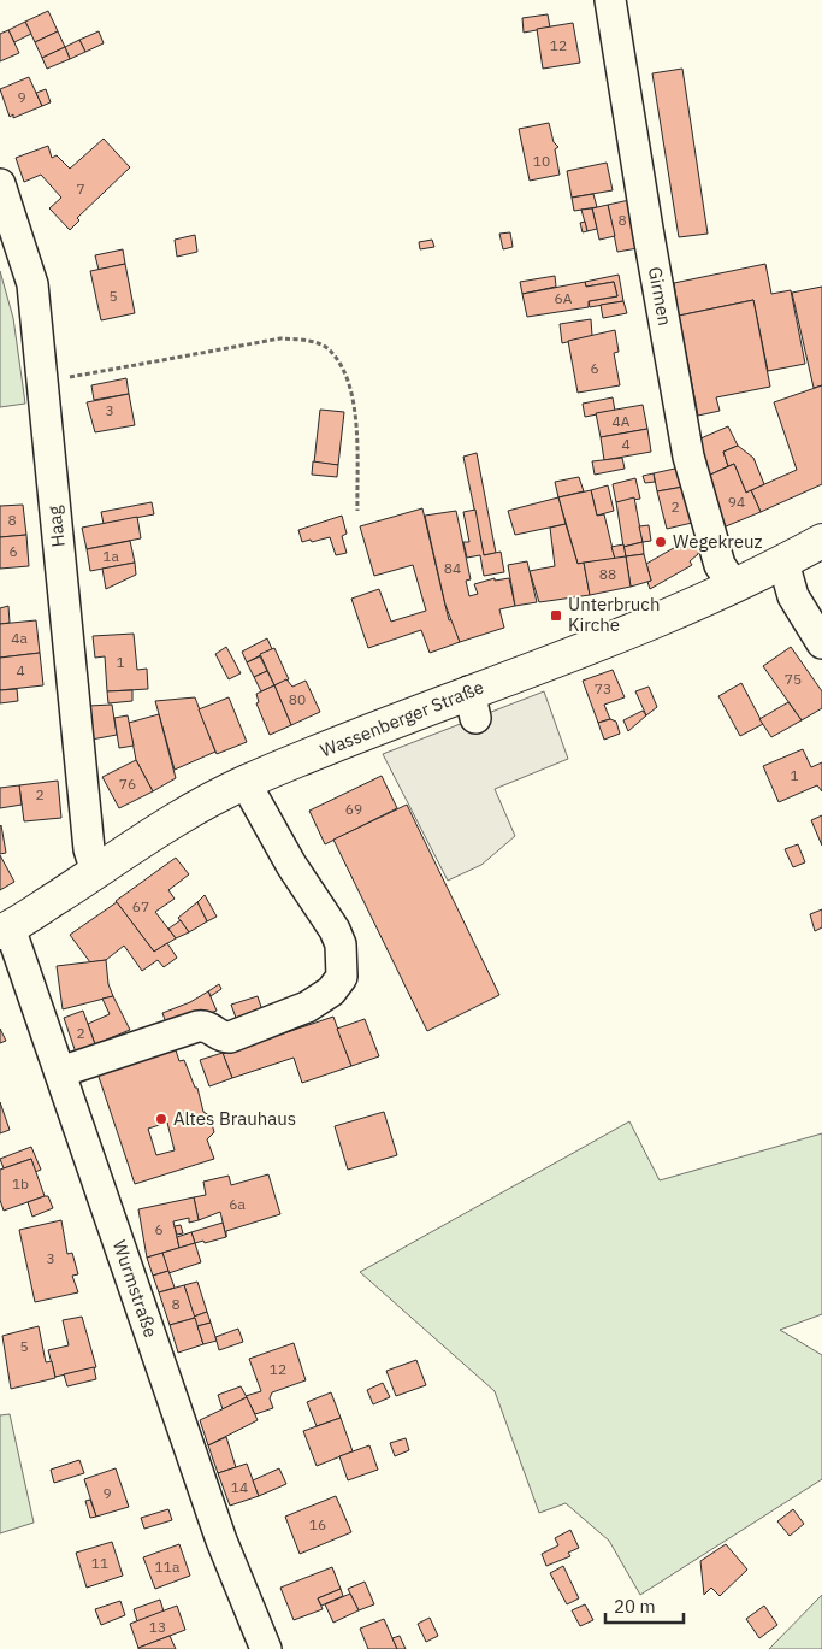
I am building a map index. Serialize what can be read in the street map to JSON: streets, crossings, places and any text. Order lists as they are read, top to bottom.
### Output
{
  "streets": {
    "main road": ["Wassenberger Straße"],
    "street": ["Girmen", "Haag", "Wurmstraße"]
  },
  "crossings": [
    ["Girmen", "Wassenberger Straße"],
    ["Haag", "Wassenberger Straße"],
    ["Wassenberger Straße", "Wurmstraße"]
  ],
  "places": {
    "other": ["Wegekreuz", "Altes Brauhaus"],
    "transit": ["Unterbruch Kirche"]
  },
  "house_numbers": [
    "12",
    "9",
    "10",
    "7",
    "8",
    "5",
    "6A",
    "6",
    "3",
    "4A",
    "4",
    "94",
    "2",
    "8",
    "6",
    "1a",
    "84",
    "88",
    "4a",
    "1",
    "4",
    "75",
    "73",
    "80",
    "1",
    "76",
    "2",
    "69",
    "67",
    "2",
    "1b",
    "6a",
    "6",
    "3",
    "8",
    "5",
    "12",
    "14",
    "9",
    "16",
    "11",
    "11a",
    "13"
  ],
  "scale_bar": "20 m"
}
